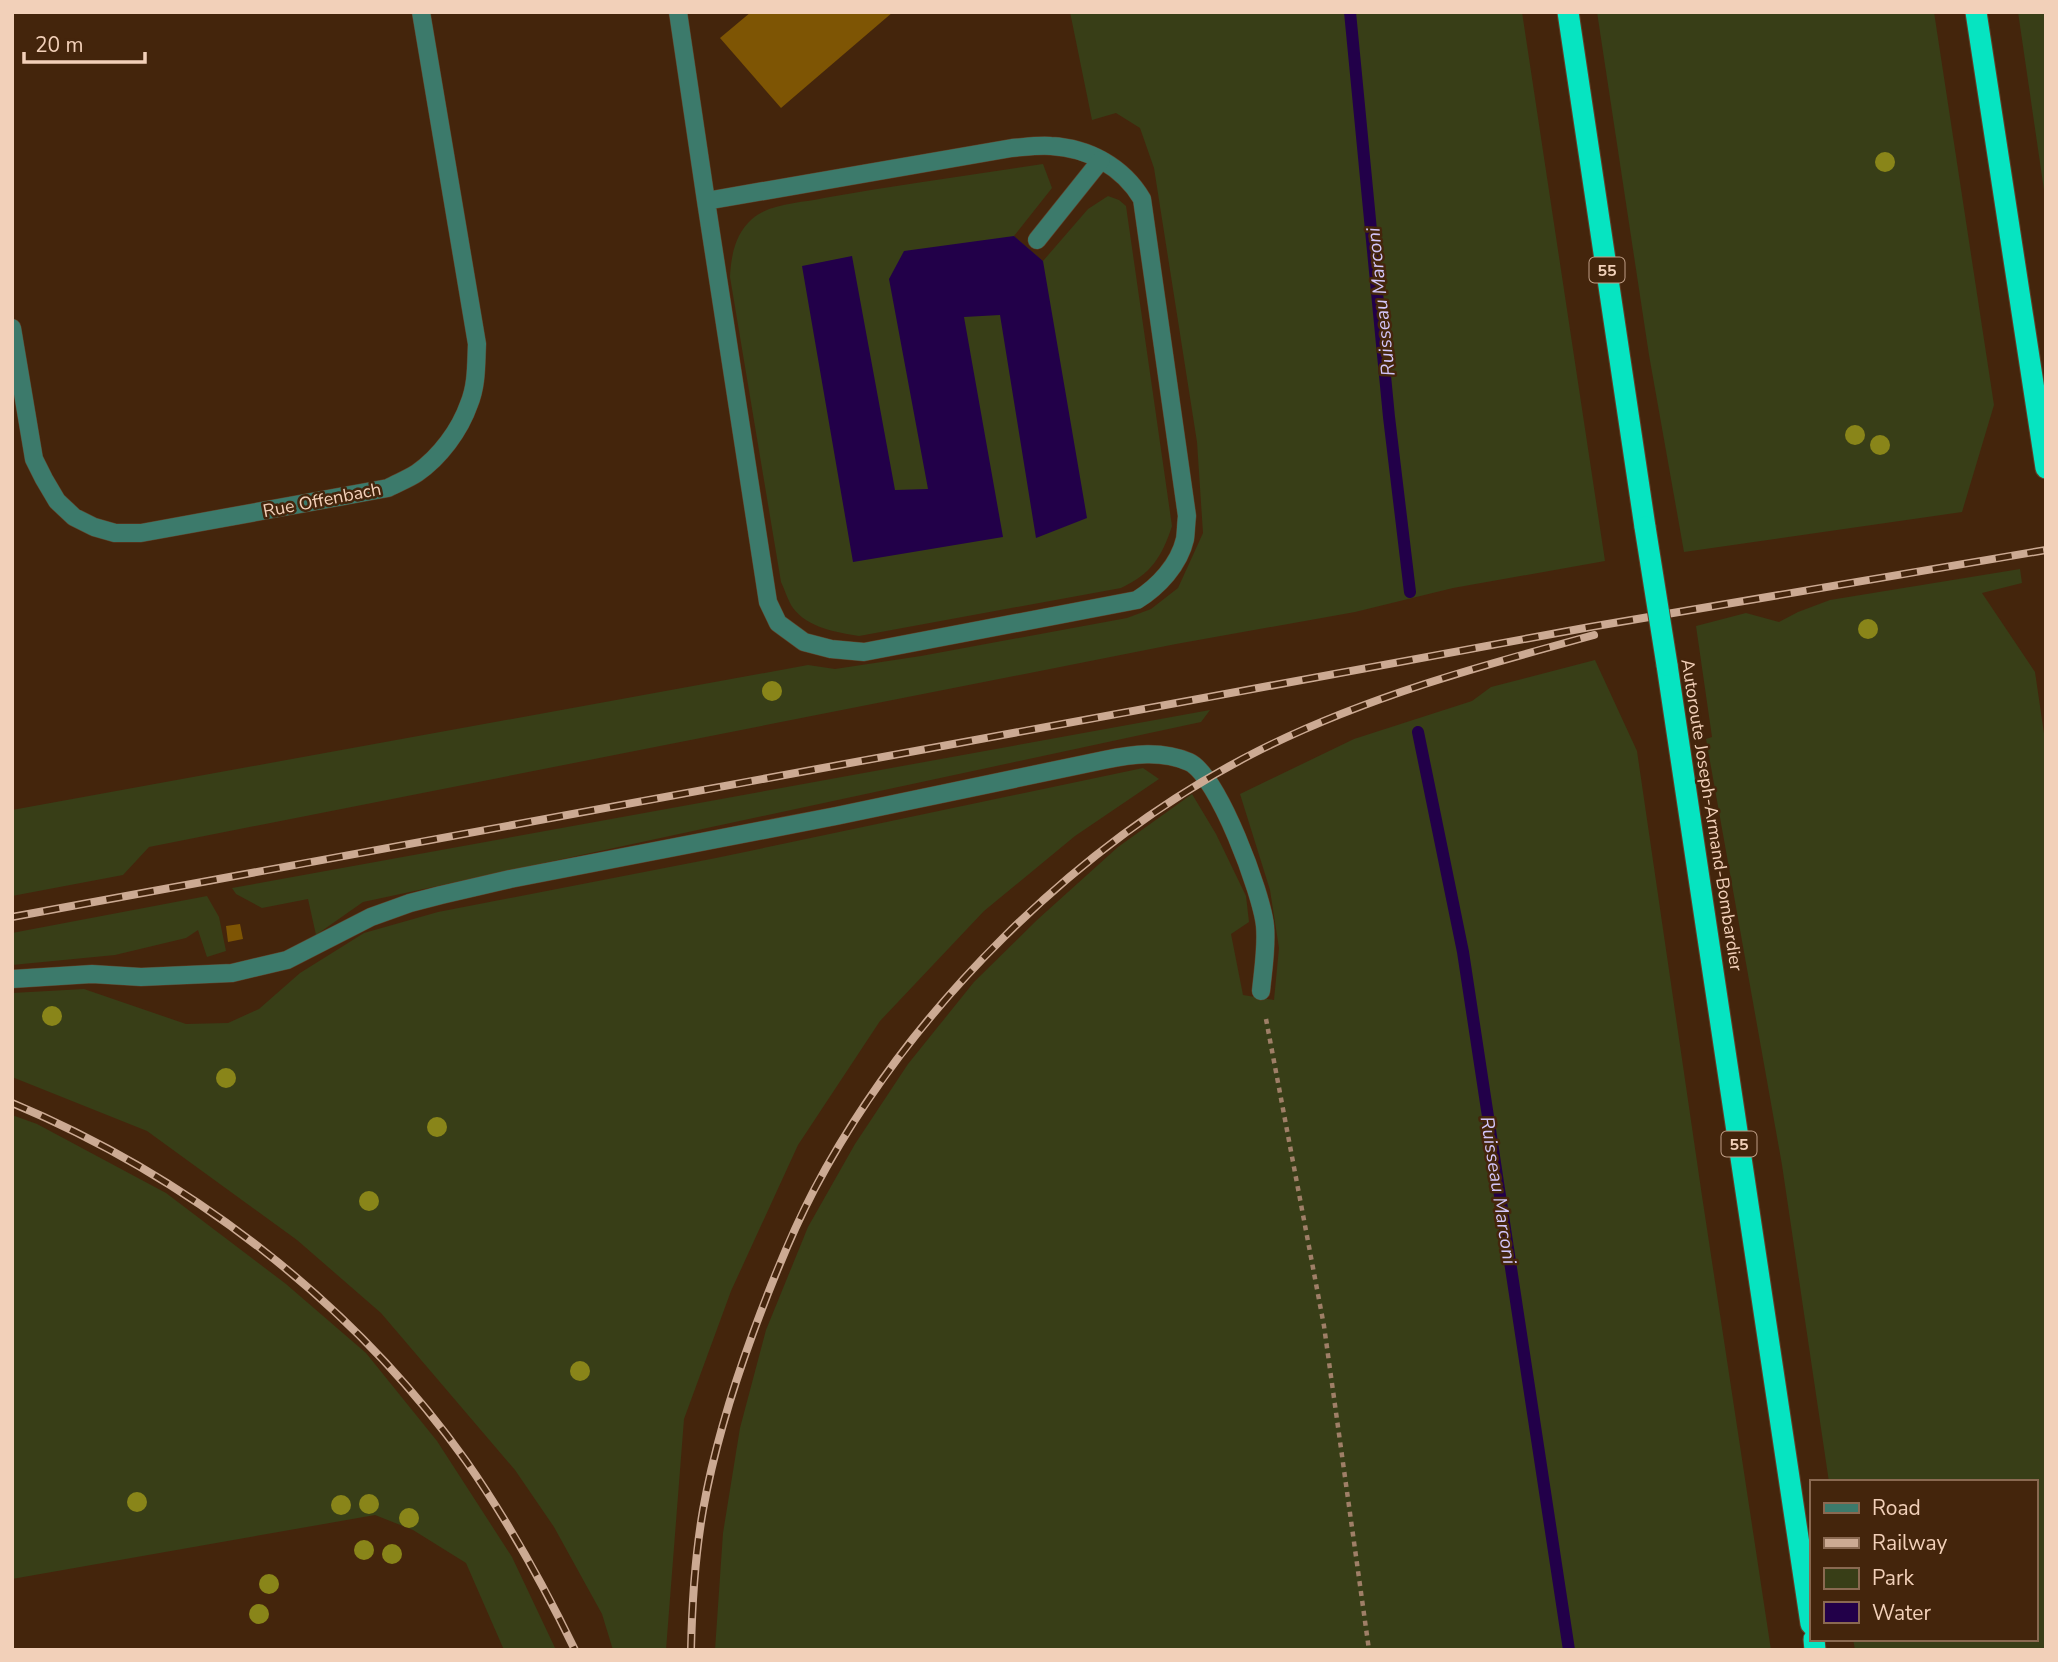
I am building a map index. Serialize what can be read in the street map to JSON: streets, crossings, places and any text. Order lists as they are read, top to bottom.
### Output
{
  "streets": {
    "highway": ["55", "Autoroute Joseph-Armand-Bombardier"],
    "street": ["Rue Offenbach"]
  },
  "water": ["Ruisseau Marconi"],
  "legend": [
    "Road",
    "Railway",
    "Park",
    "Water"
  ],
  "scale_bar": "20 m"
}
